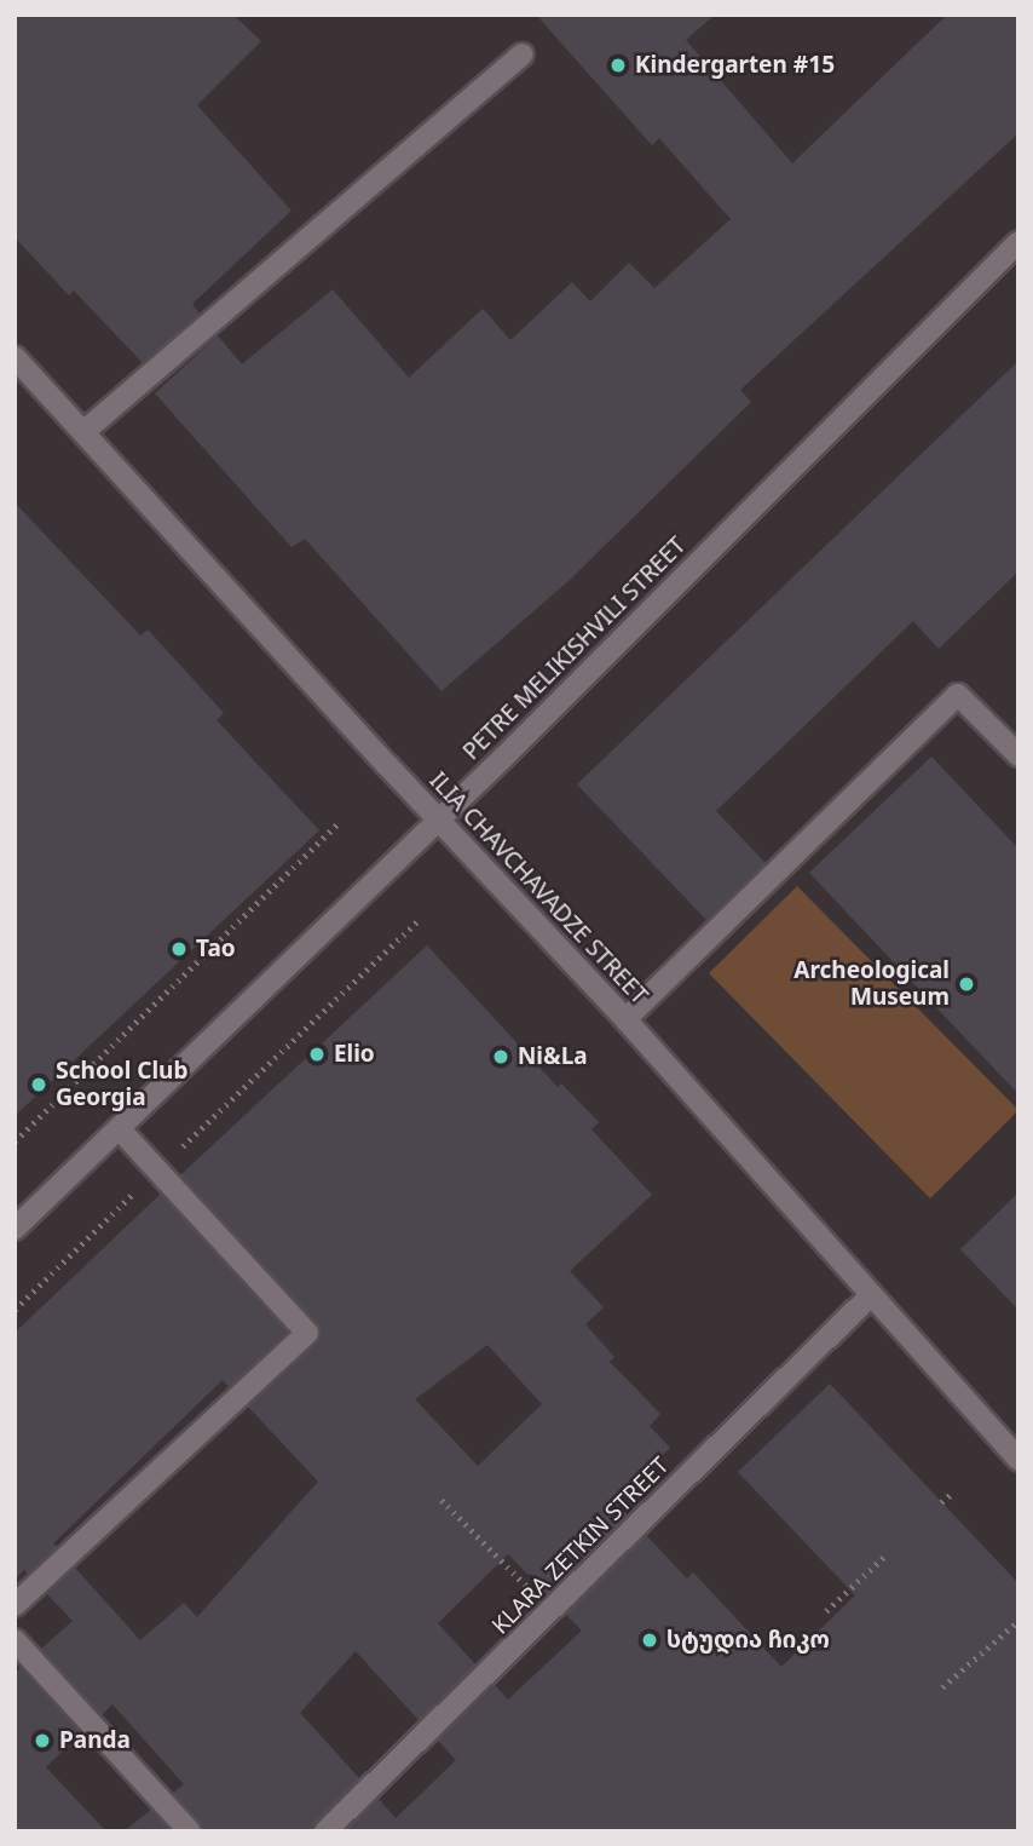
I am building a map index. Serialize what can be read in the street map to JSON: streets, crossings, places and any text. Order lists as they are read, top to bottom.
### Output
{
  "streets": {
    "street": ["PETRE MELIKISHVILI STREET", "ILIA CHAVCHAVADZE STREET", "KLARA ZETKIN STREET"]
  },
  "crossings": [
    ["PETRE MELIKISHVILI STREET", "ILIA CHAVCHAVADZE STREET"],
    ["ILIA CHAVCHAVADZE STREET", "KLARA ZETKIN STREET"]
  ],
  "places": [
    "Kindergarten #15",
    "Tao",
    "Archeological Museum",
    "Elio",
    "Ni&La",
    "School Club Georgia",
    "სტუდია ჩიკო",
    "Panda"
  ]
}
